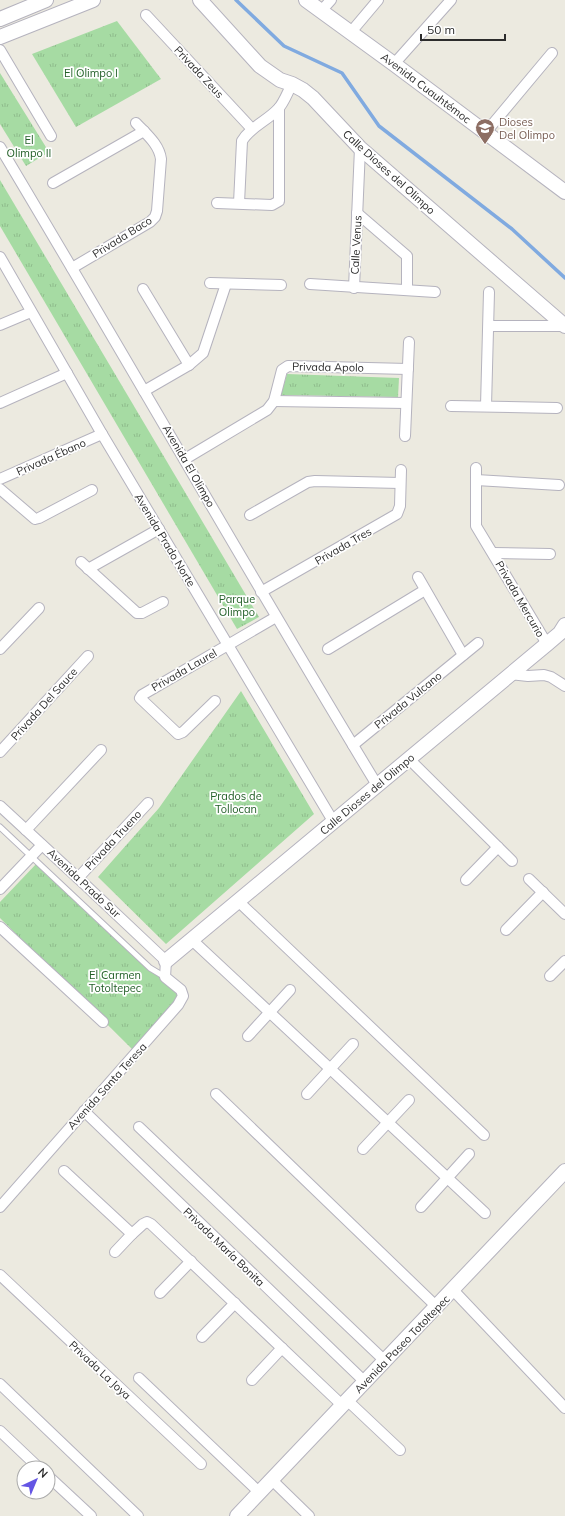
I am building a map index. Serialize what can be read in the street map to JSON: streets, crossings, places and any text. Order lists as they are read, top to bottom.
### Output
{
  "streets": {
    "main road": ["Avenida Cuauhtémoc", "Calle Dioses del Olimpo", "Avenida Paseo Totoltepec"],
    "street": [
      "Privada Zeus",
      "Privada Baco",
      "Calle Venus",
      "Privada Apolo",
      "Privada Ébano",
      "Avenida El Olimpo",
      "Avenida Prado Norte",
      "Privada Tres",
      "Privada Mercurio",
      "Privada Laurel",
      "Privada Vulcano",
      "Privada Del Sauce",
      "Privada Trueno",
      "Avenida Prado Sur",
      "Avenida Santa Teresa",
      "Privada María Bonita",
      "Privada La Joya"
    ]
  },
  "crossings": [
    ["Calle Dioses del Olimpo", "Calle Venus"],
    ["Calle Dioses del Olimpo", "Avenida El Olimpo"],
    ["Calle Dioses del Olimpo", "Avenida Prado Norte"],
    ["Calle Dioses del Olimpo", "Privada Mercurio"],
    ["Calle Dioses del Olimpo", "Avenida Prado Sur"],
    ["Privada Baco", "Avenida El Olimpo"],
    ["Privada Ébano", "Avenida Prado Norte"],
    ["Avenida El Olimpo", "Privada Tres"],
    ["Avenida El Olimpo", "Privada Laurel"],
    ["Avenida El Olimpo", "Privada Vulcano"],
    ["Avenida Prado Norte", "Privada Laurel"],
    ["Privada Trueno", "Avenida Prado Sur"],
    ["Avenida Santa Teresa", "Privada María Bonita"],
    ["Privada María Bonita", "Avenida Paseo Totoltepec"]
  ],
  "parks": [
    "El Olimpo I",
    "El Olimpo II",
    "Parque Olimpo",
    "Prados de Tollocan",
    "El Carmen Totoltepec"
  ],
  "places": {
    "school or university": ["Dioses Del Olimpo"]
  },
  "scale_bar": "50 m",
  "north": "top right"
}
